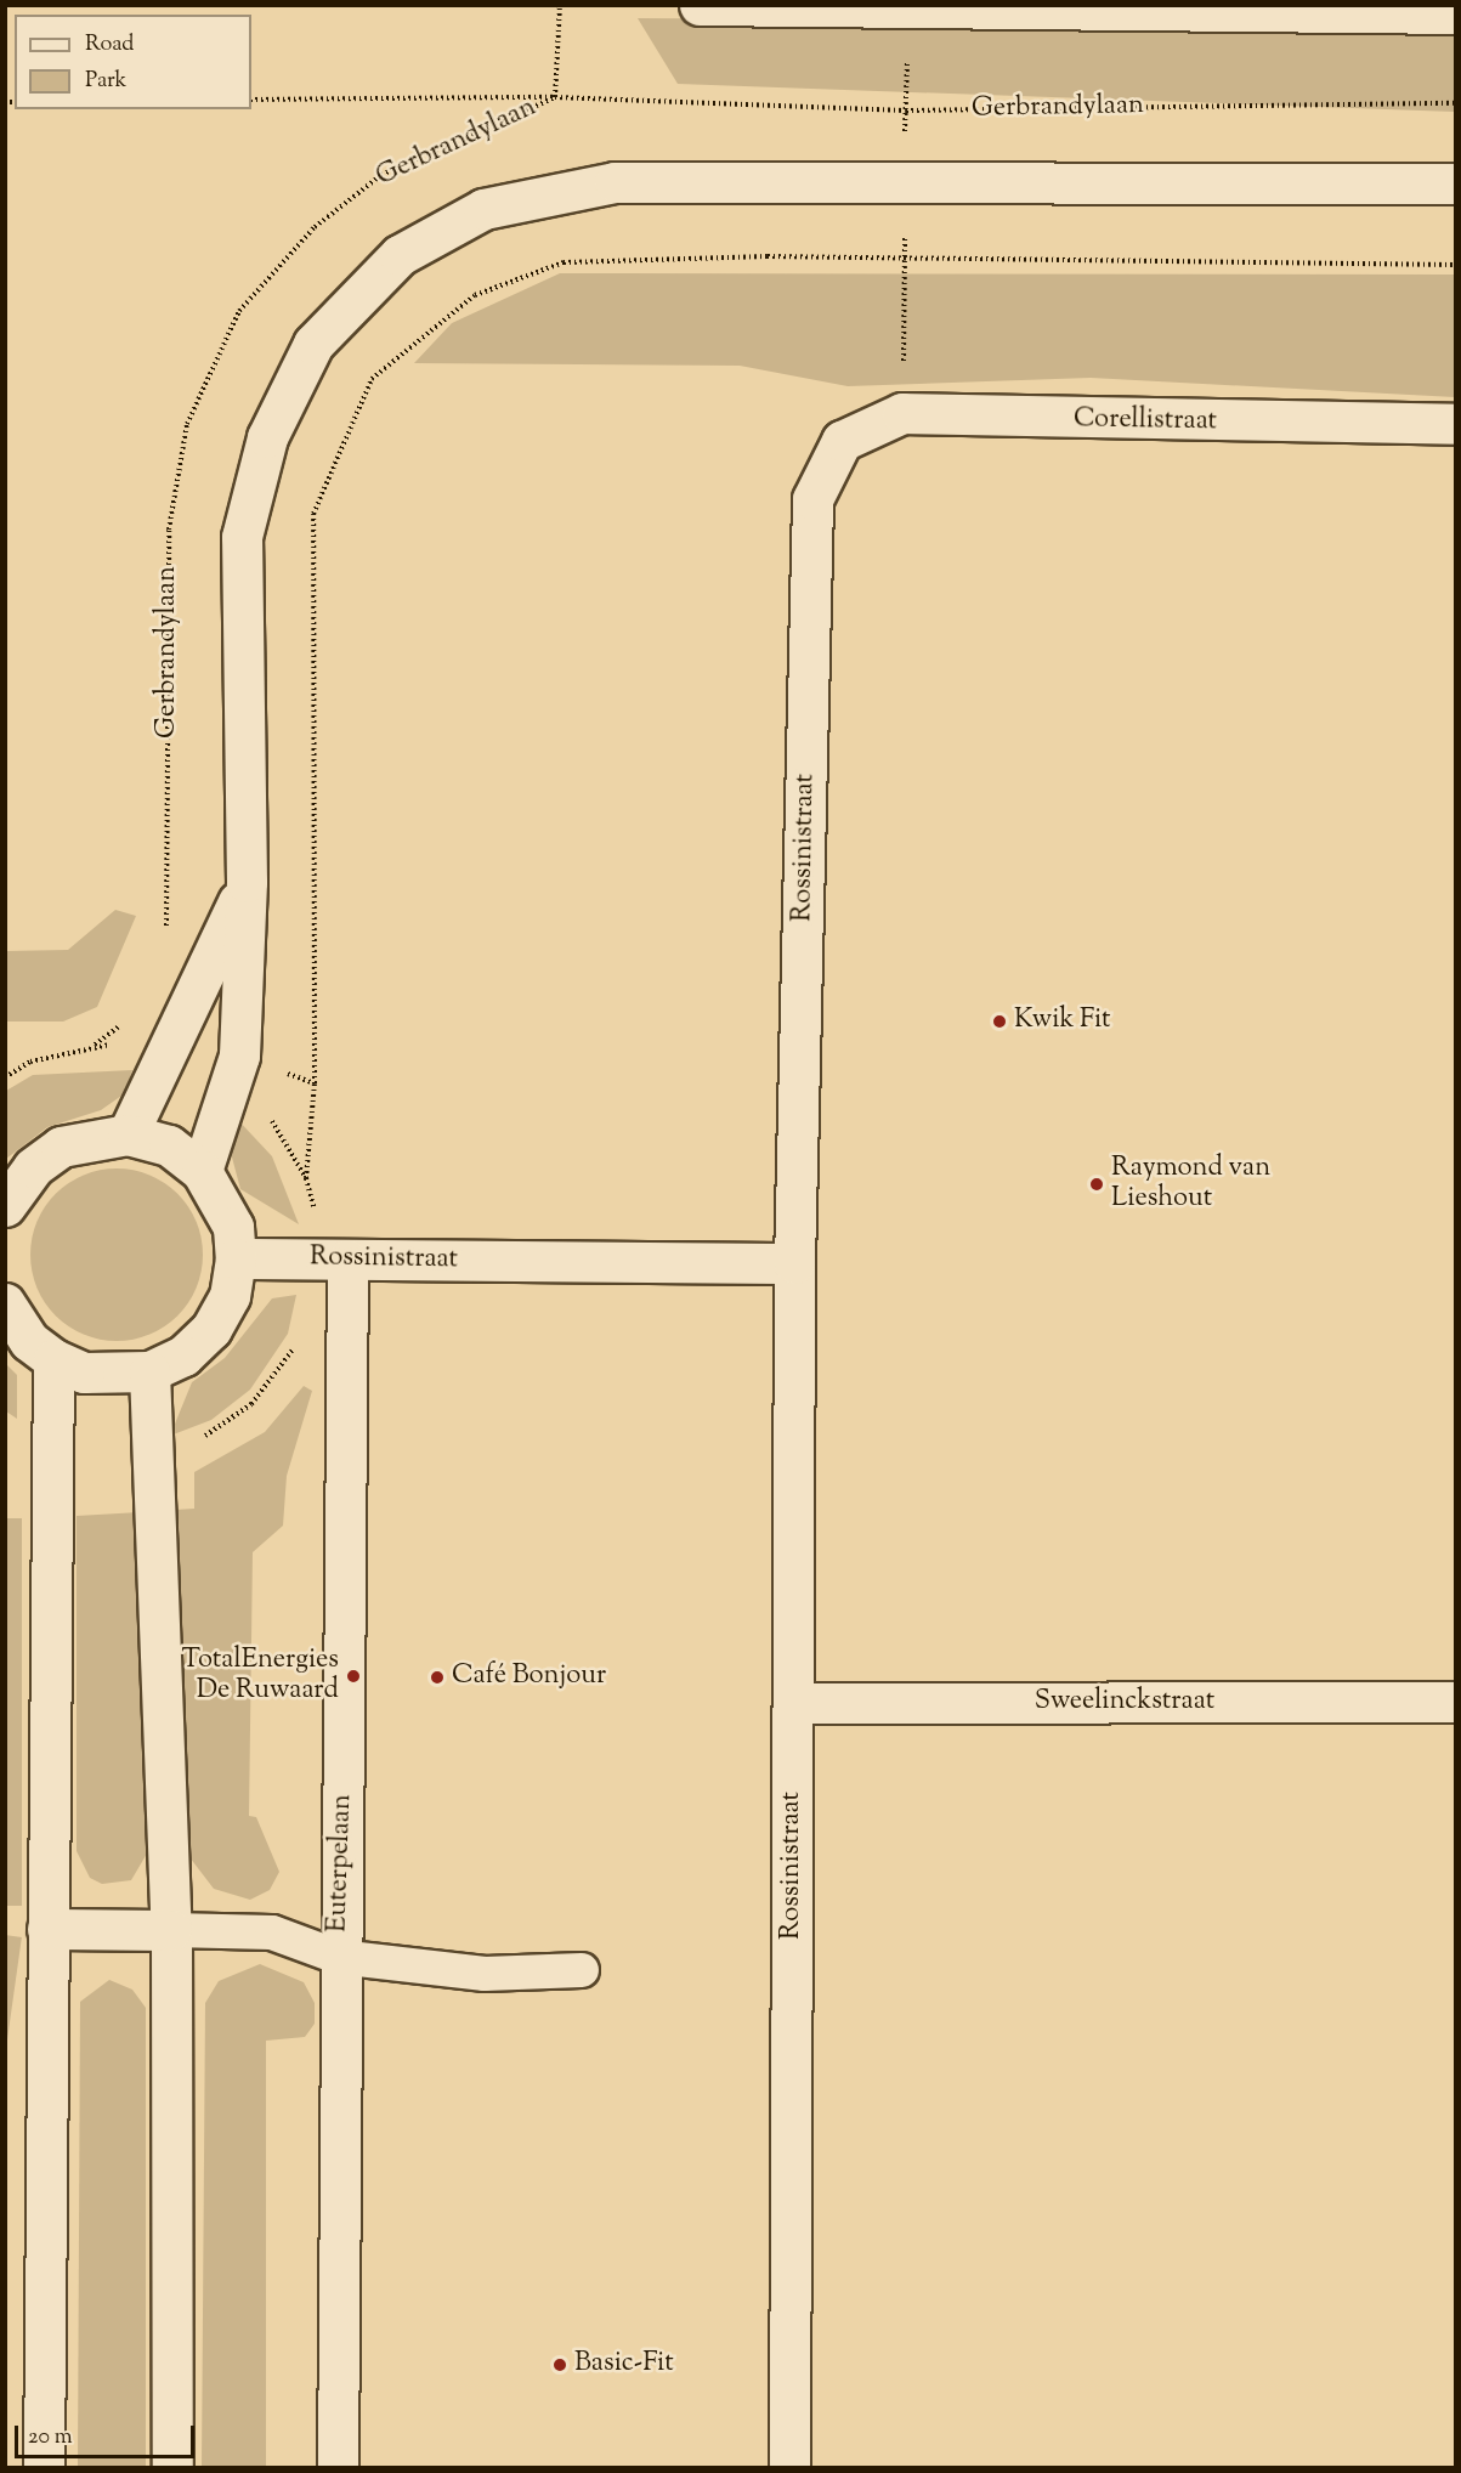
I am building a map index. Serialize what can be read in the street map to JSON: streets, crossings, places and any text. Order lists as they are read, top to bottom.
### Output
{
  "streets": {
    "street": [
      "Corellistraat",
      "Rossinistraat",
      "Sweelinckstraat",
      "Euterpelaan"
    ],
    "path": ["Gerbrandylaan"]
  },
  "crossings": [
    ["Corellistraat", "Rossinistraat"],
    ["Rossinistraat", "Sweelinckstraat"],
    ["Rossinistraat", "Euterpelaan"]
  ],
  "places": [
    "Kwik Fit",
    "Raymond van Lieshout",
    "TotalEnergies De Ruwaard",
    "Café Bonjour",
    "Basic-Fit"
  ],
  "legend": ["Road", "Park"],
  "scale_bar": "20 m"
}
